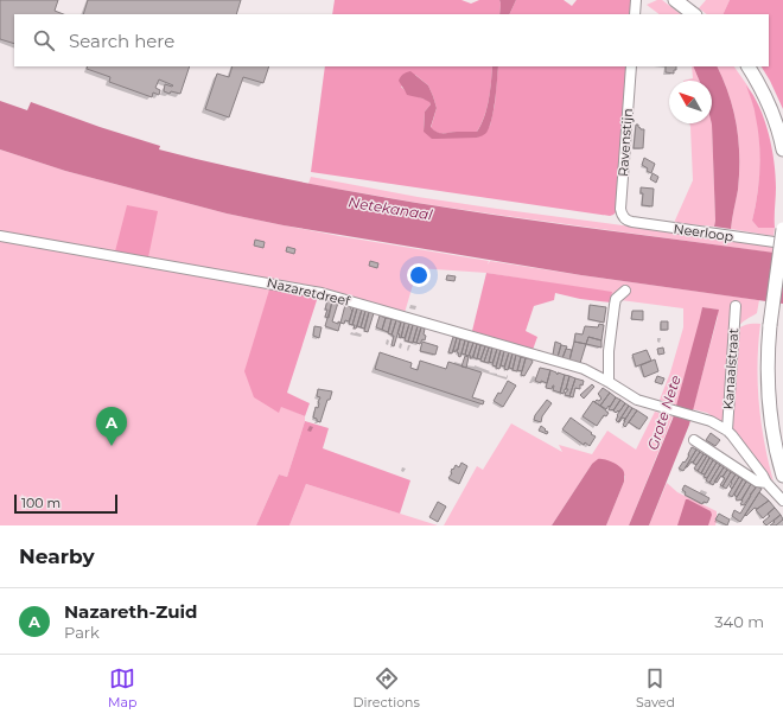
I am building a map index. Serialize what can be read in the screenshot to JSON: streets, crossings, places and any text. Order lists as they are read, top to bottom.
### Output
{
  "streets": {
    "street": [
      "Ravenstijn",
      "Neerloop",
      "Nazaretdreef",
      "Kanaalstraat"
    ]
  },
  "crossings": [
    ["Ravenstijn", "Neerloop"],
    ["Nazaretdreef", "Kanaalstraat"]
  ],
  "water": ["Netekanaal", "Grote Nete"],
  "scale_bar": "100 m",
  "north": "top left",
  "page": {
    "search": "Search here",
    "pins": "A",
    "scale": "100 m",
    "heading": "Nearby",
    "list": [
      {
        "mark": "A",
        "name": "Nazareth-Zuid",
        "note": "Park",
        "value": "340 m"
      }
    ],
    "nav": ["Map", "Directions", "Saved"]
  }
}
